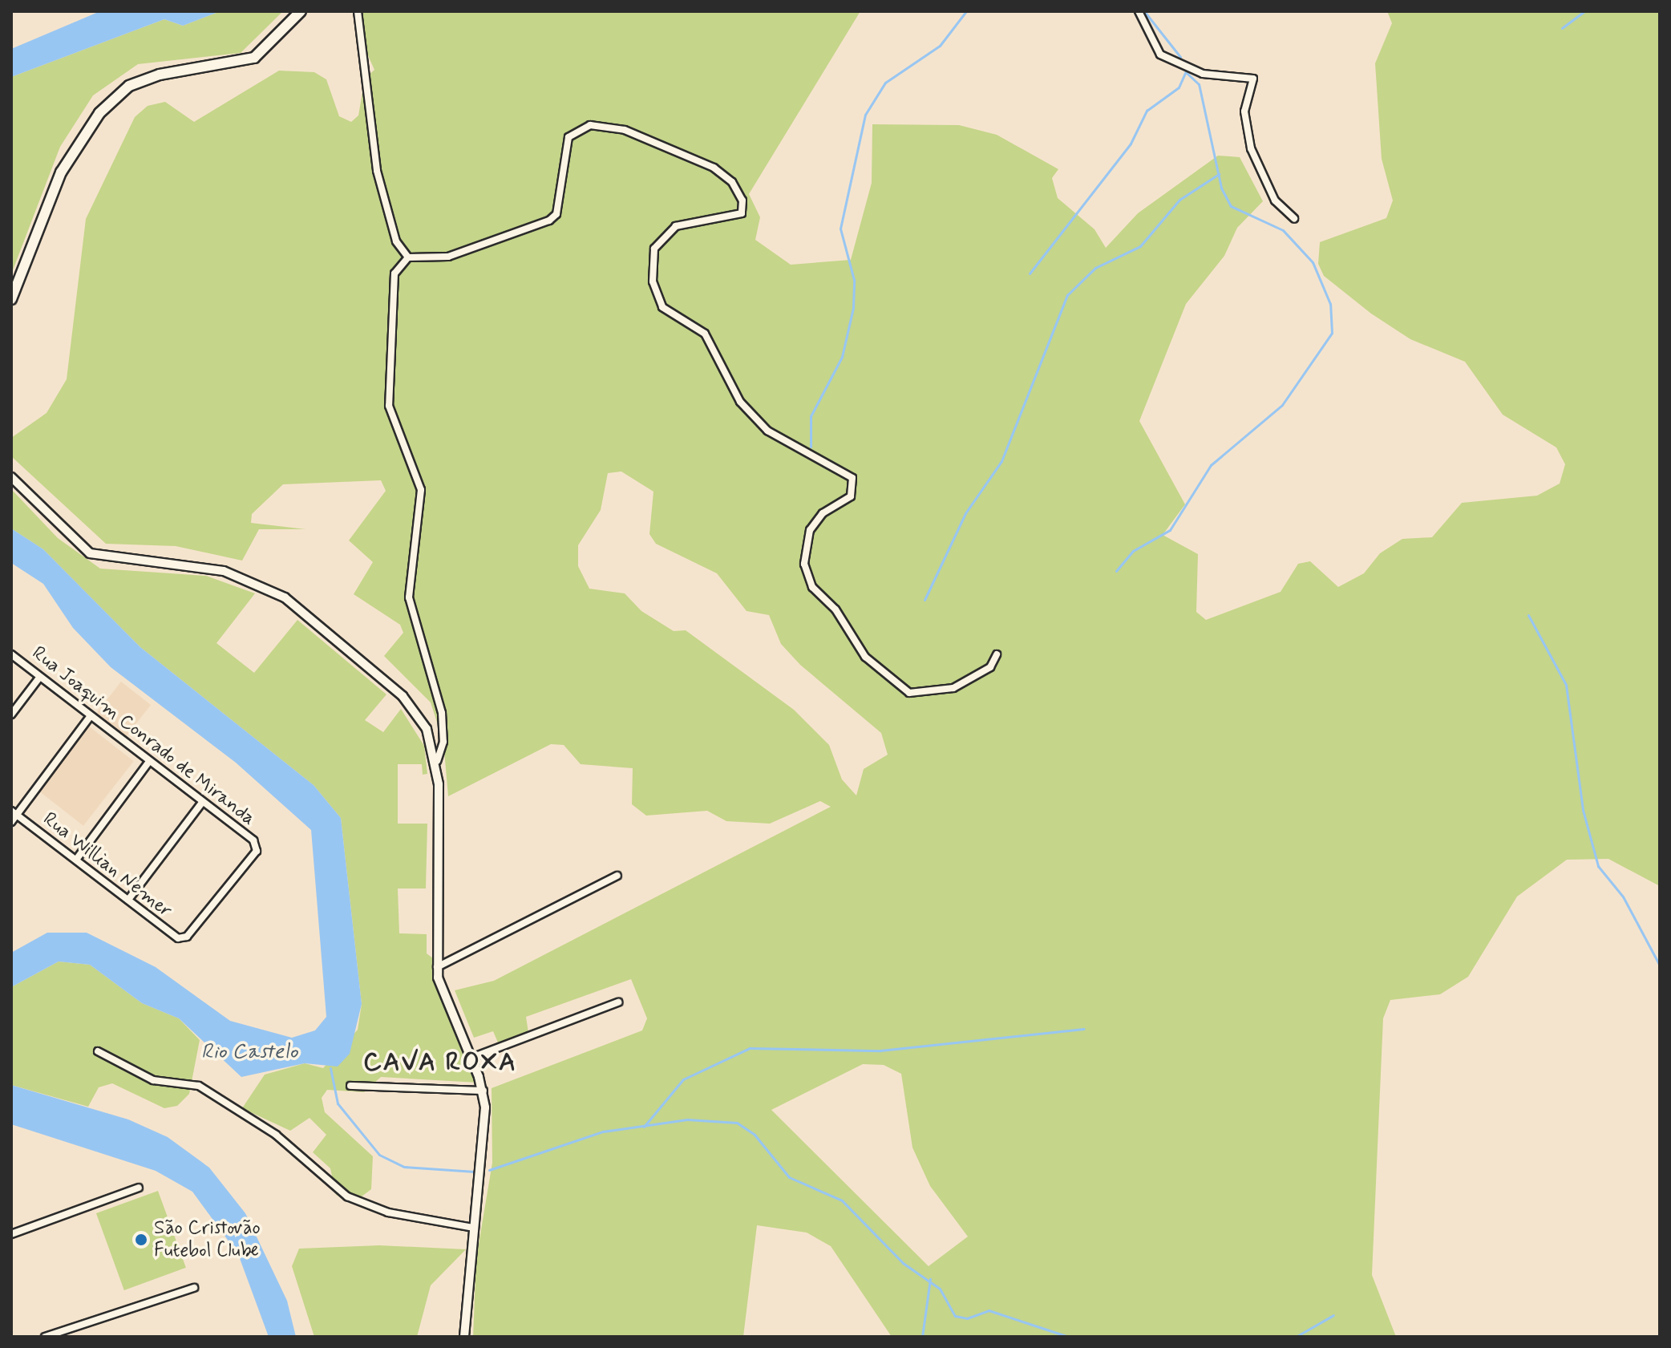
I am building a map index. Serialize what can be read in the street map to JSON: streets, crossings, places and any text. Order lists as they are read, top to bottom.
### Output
{
  "streets": {
    "street": ["Rua Joaquim Conrado de Miranda", "Rua Willian Nemer"]
  },
  "crossings": [
    ["Rua Joaquim Conrado de Miranda", "Rua Willian Nemer"]
  ],
  "districts": ["CAVA ROXA"],
  "water": ["Rio Castelo"],
  "places": ["São Cristovão Futebol Clube"]
}
